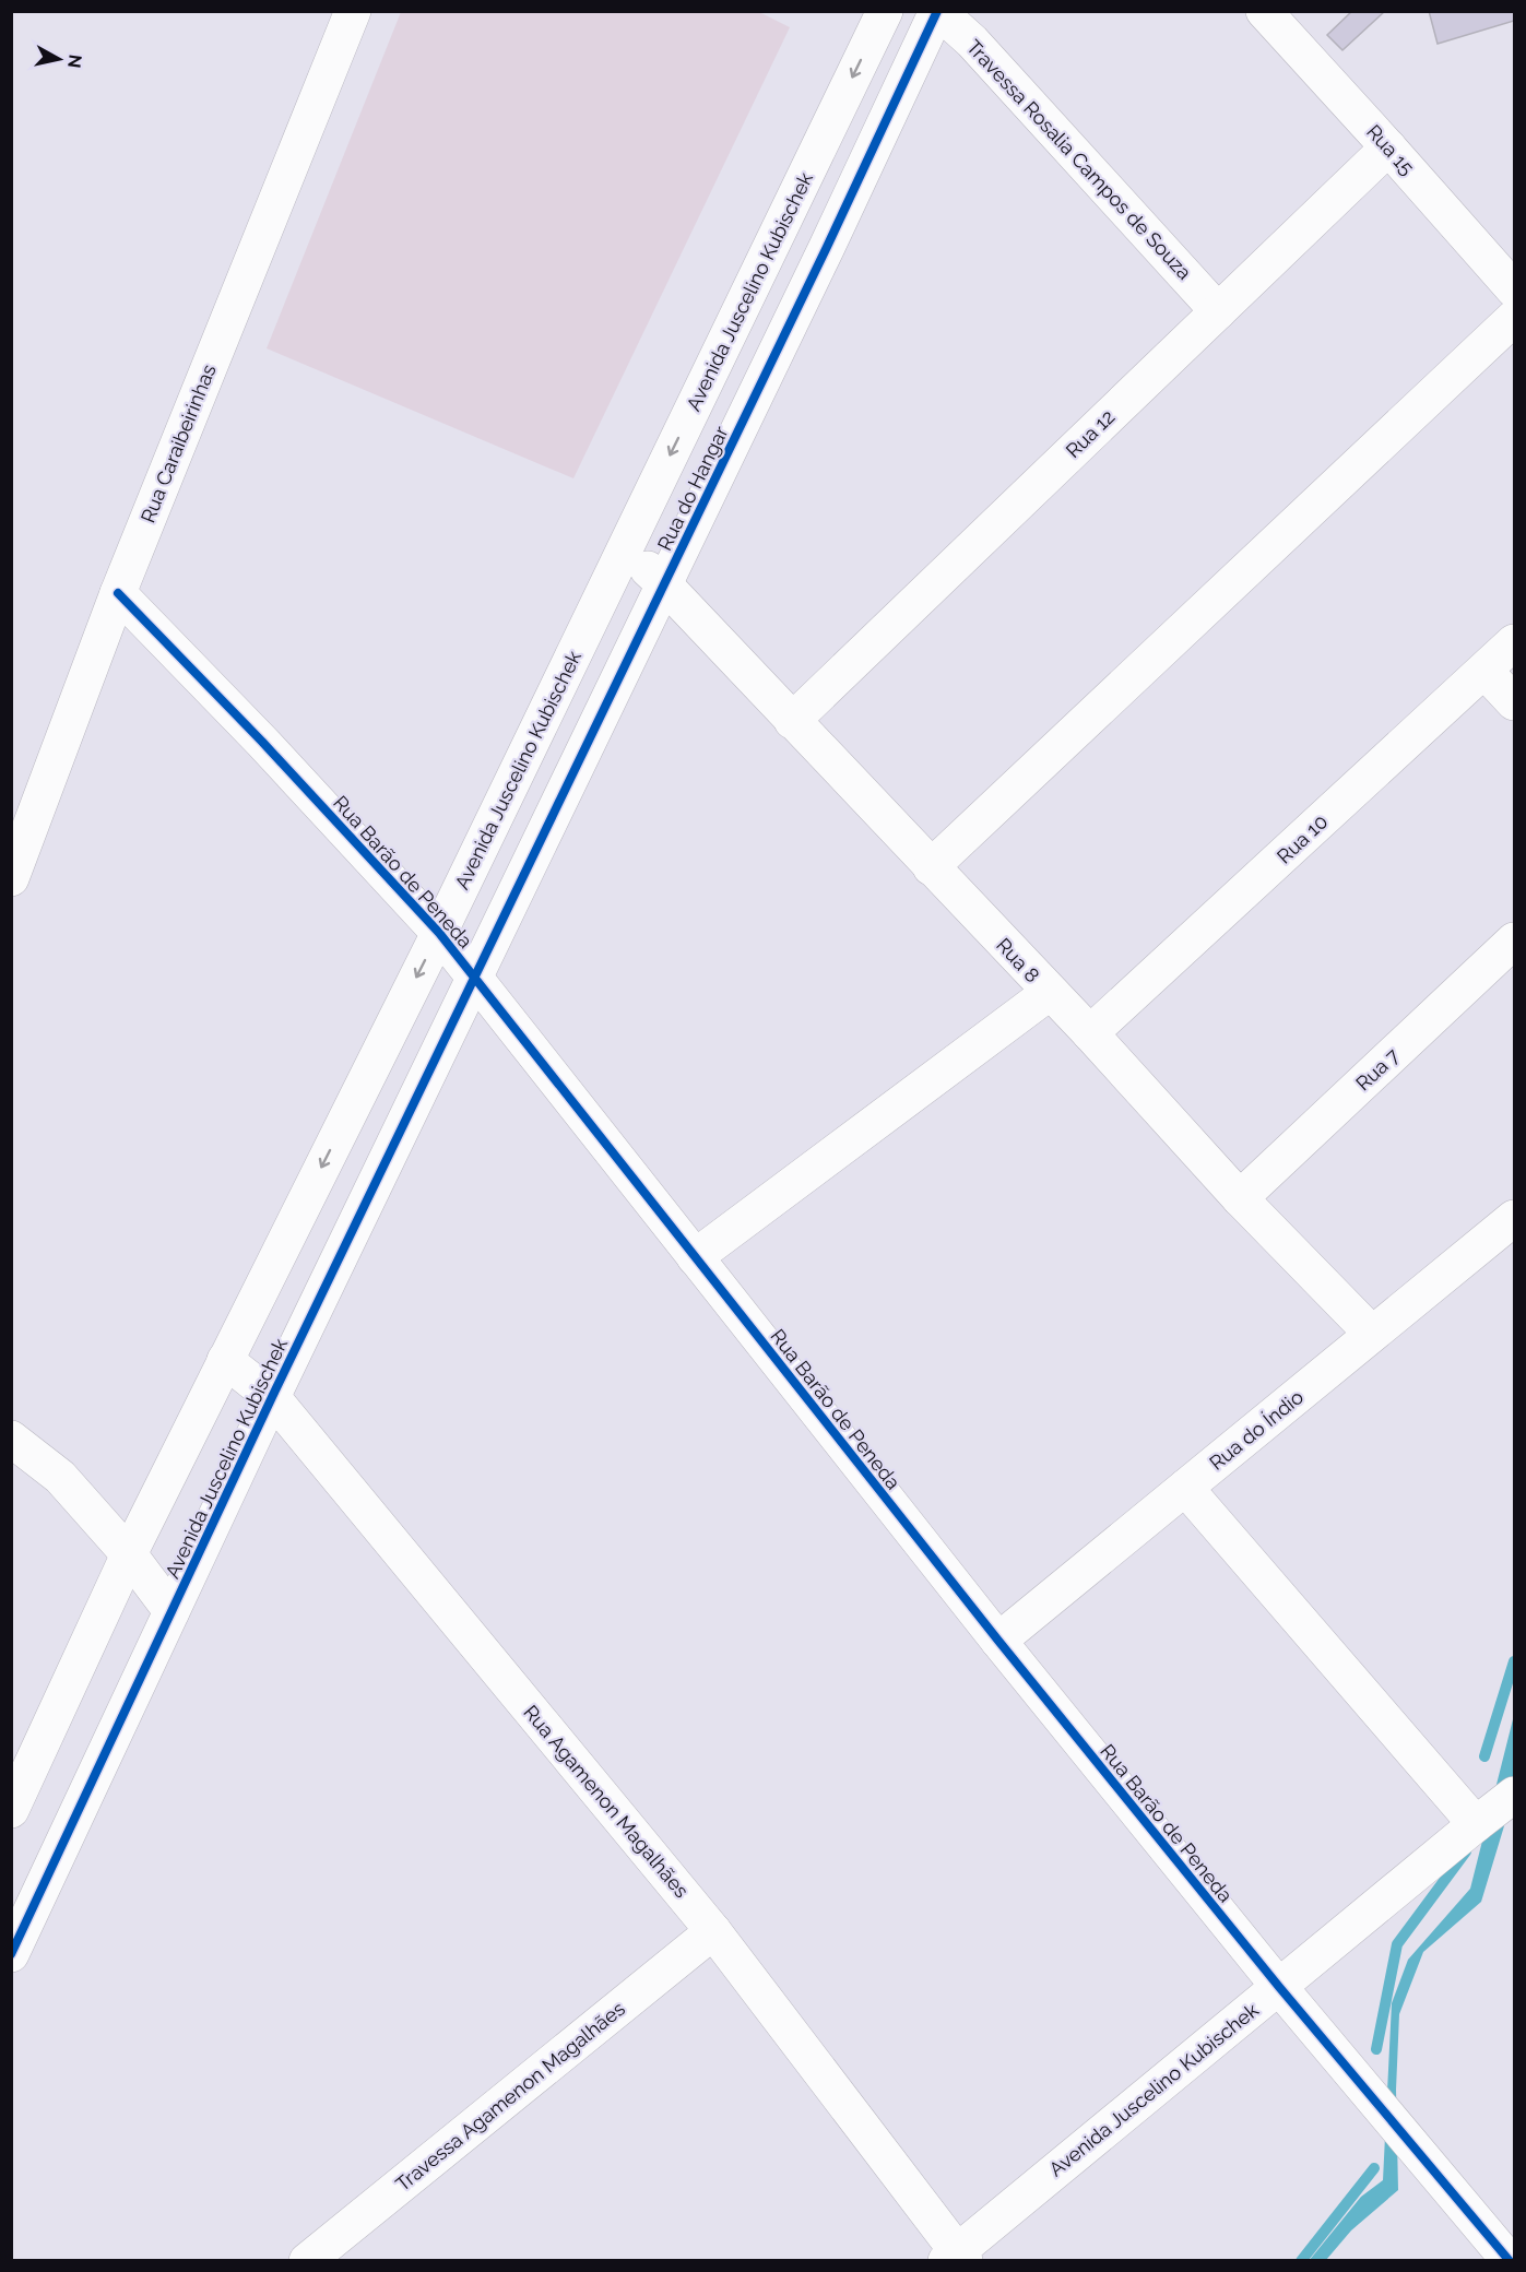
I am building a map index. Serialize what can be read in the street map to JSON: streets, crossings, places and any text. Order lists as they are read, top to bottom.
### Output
{
  "streets": {
    "street": [
      "Rua 15",
      "Travessa Rosalia Campos de Souza",
      "Avenida Juscelino Kubischek",
      "Rua 12",
      "Rua Caraibeirinhas",
      "Rua do Hangar",
      "Rua 10",
      "Rua Barão de Peneda",
      "Rua 8",
      "Rua 7",
      "Rua do Índio",
      "Rua Agamenon Magalhães",
      "Travessa Agamenon Magalhães"
    ]
  },
  "crossings": [
    ["Rua 15", "Rua 12"],
    ["Travessa Rosalia Campos de Souza", "Rua 12"],
    ["Travessa Rosalia Campos de Souza", "Rua do Hangar"],
    ["Avenida Juscelino Kubischek", "Rua do Hangar"],
    ["Avenida Juscelino Kubischek", "Rua Barão de Peneda"],
    ["Avenida Juscelino Kubischek", "Rua 8"],
    ["Avenida Juscelino Kubischek", "Rua Agamenon Magalhães"],
    ["Rua 12", "Rua 8"],
    ["Rua Caraibeirinhas", "Rua Barão de Peneda"],
    ["Rua do Hangar", "Rua Barão de Peneda"],
    ["Rua do Hangar", "Rua 8"],
    ["Rua 10", "Rua 8"],
    ["Rua Barão de Peneda", "Rua do Índio"],
    ["Rua 8", "Rua 7"],
    ["Rua 8", "Rua do Índio"],
    ["Rua Agamenon Magalhães", "Travessa Agamenon Magalhães"]
  ],
  "north": "right"
}
